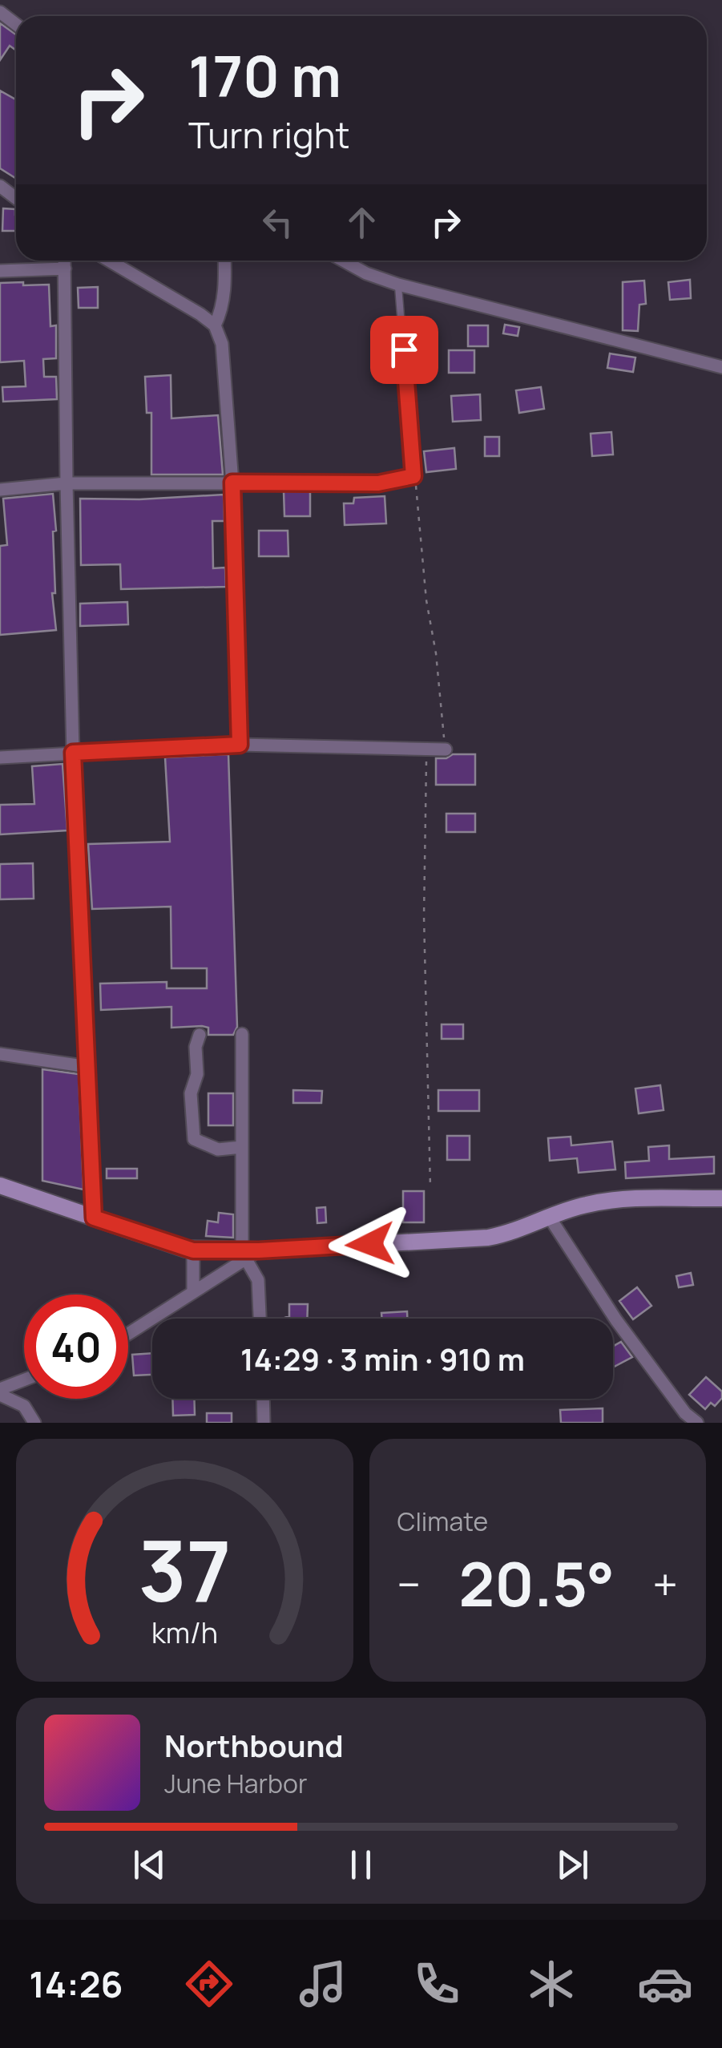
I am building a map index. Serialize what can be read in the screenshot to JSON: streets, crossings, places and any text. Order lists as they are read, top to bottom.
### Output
{
  "page": {
    "turn": ["170 m", "Turn right"],
    "limit": "40",
    "trip": "14:29 · 3 min · 910 m",
    "tile": "Climate",
    "heat": ["−", "20.5°", "+"],
    "song": ["Northbound", "June Harbor"],
    "tabs": "14:26",
    "gauge": ["37", "km/h"]
  }
}
